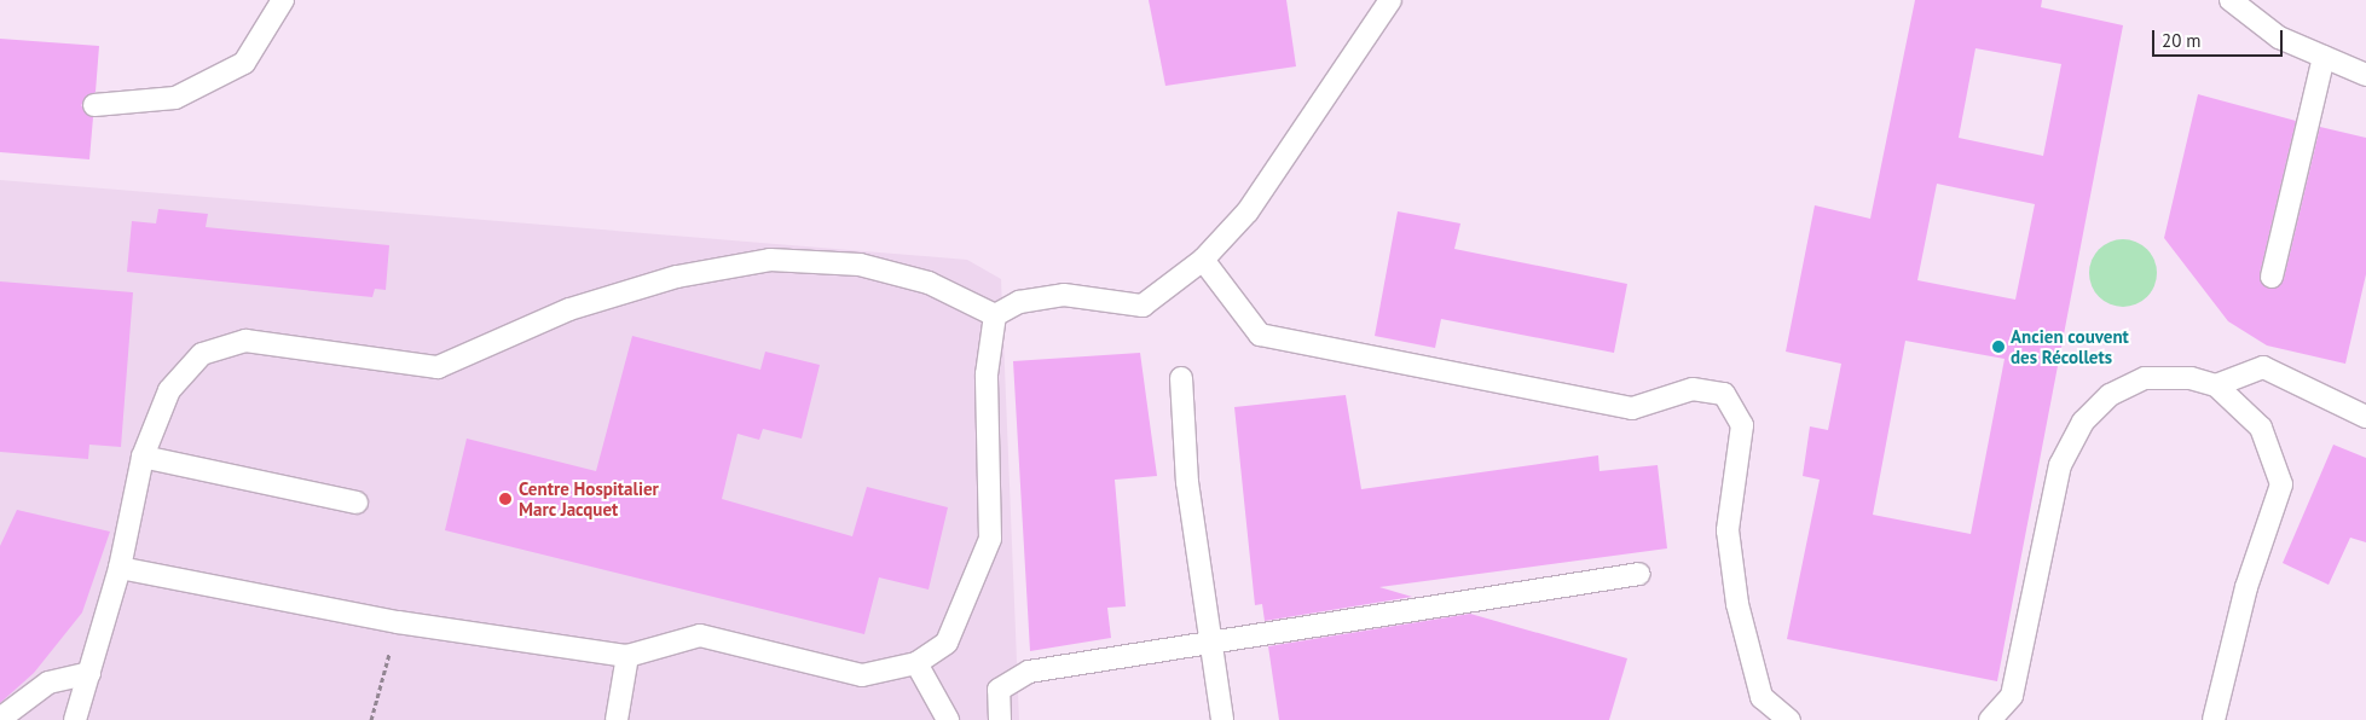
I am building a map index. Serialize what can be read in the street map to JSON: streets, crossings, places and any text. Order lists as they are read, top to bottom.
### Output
{
  "places": ["Ancien couvent des Récollets", "Centre Hospitalier Marc Jacquet"],
  "scale_bar": "20 m"
}
